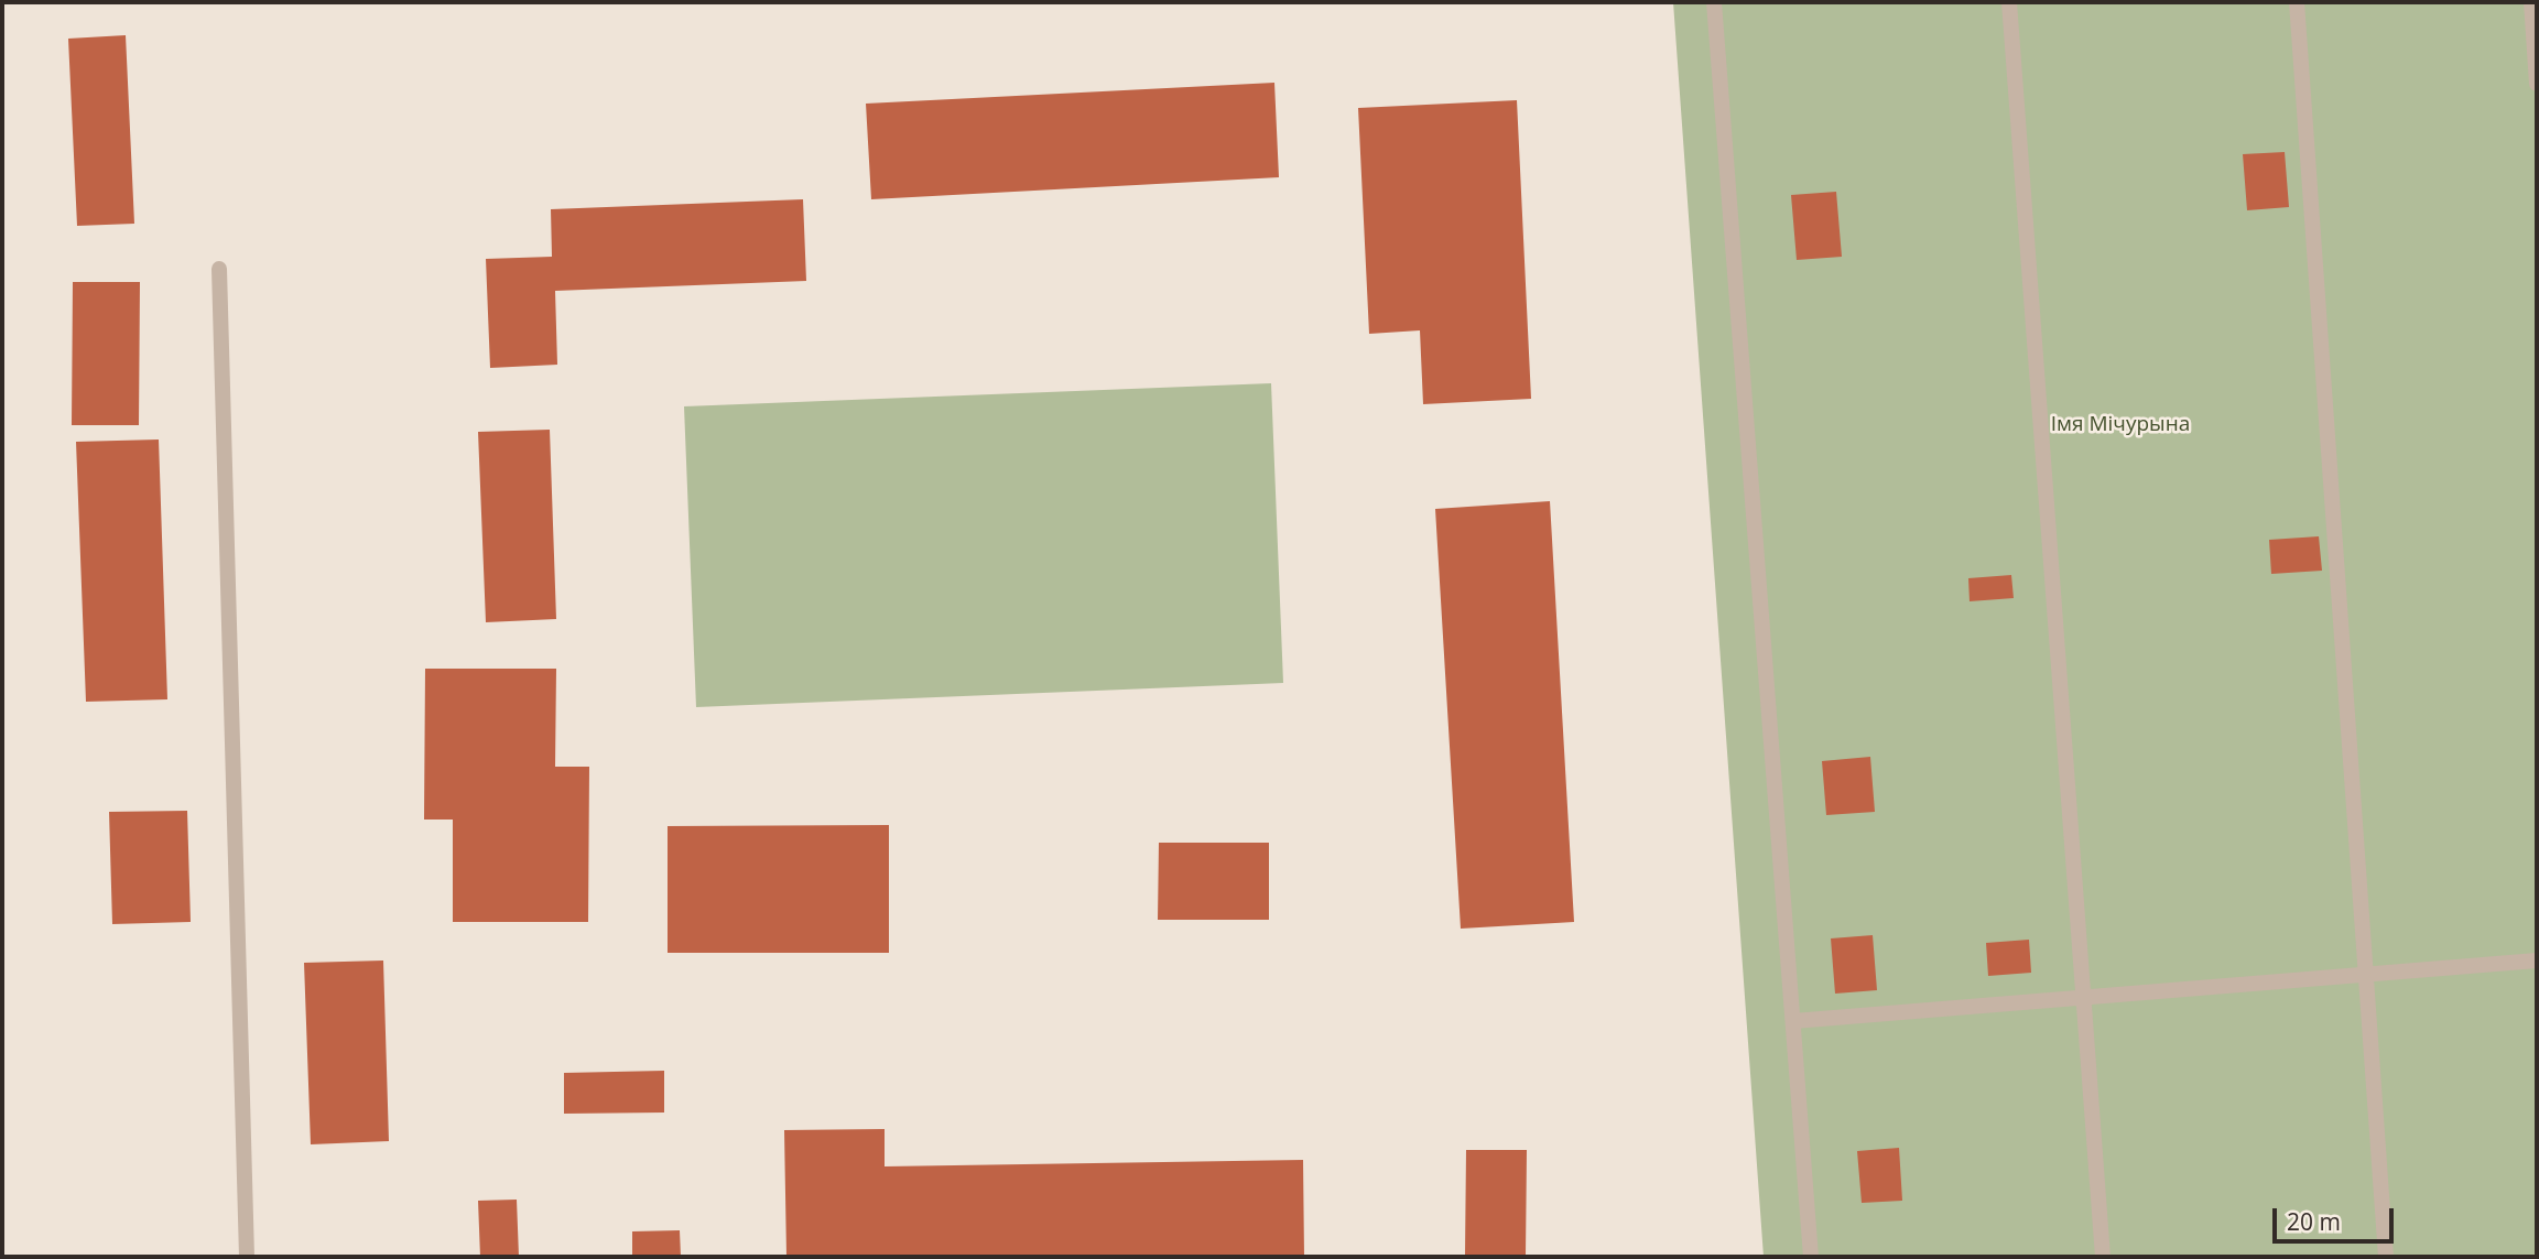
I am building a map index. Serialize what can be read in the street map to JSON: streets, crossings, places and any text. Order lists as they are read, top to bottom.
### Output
{
  "parks": ["Імя Мічурына"],
  "scale_bar": "20 m"
}
